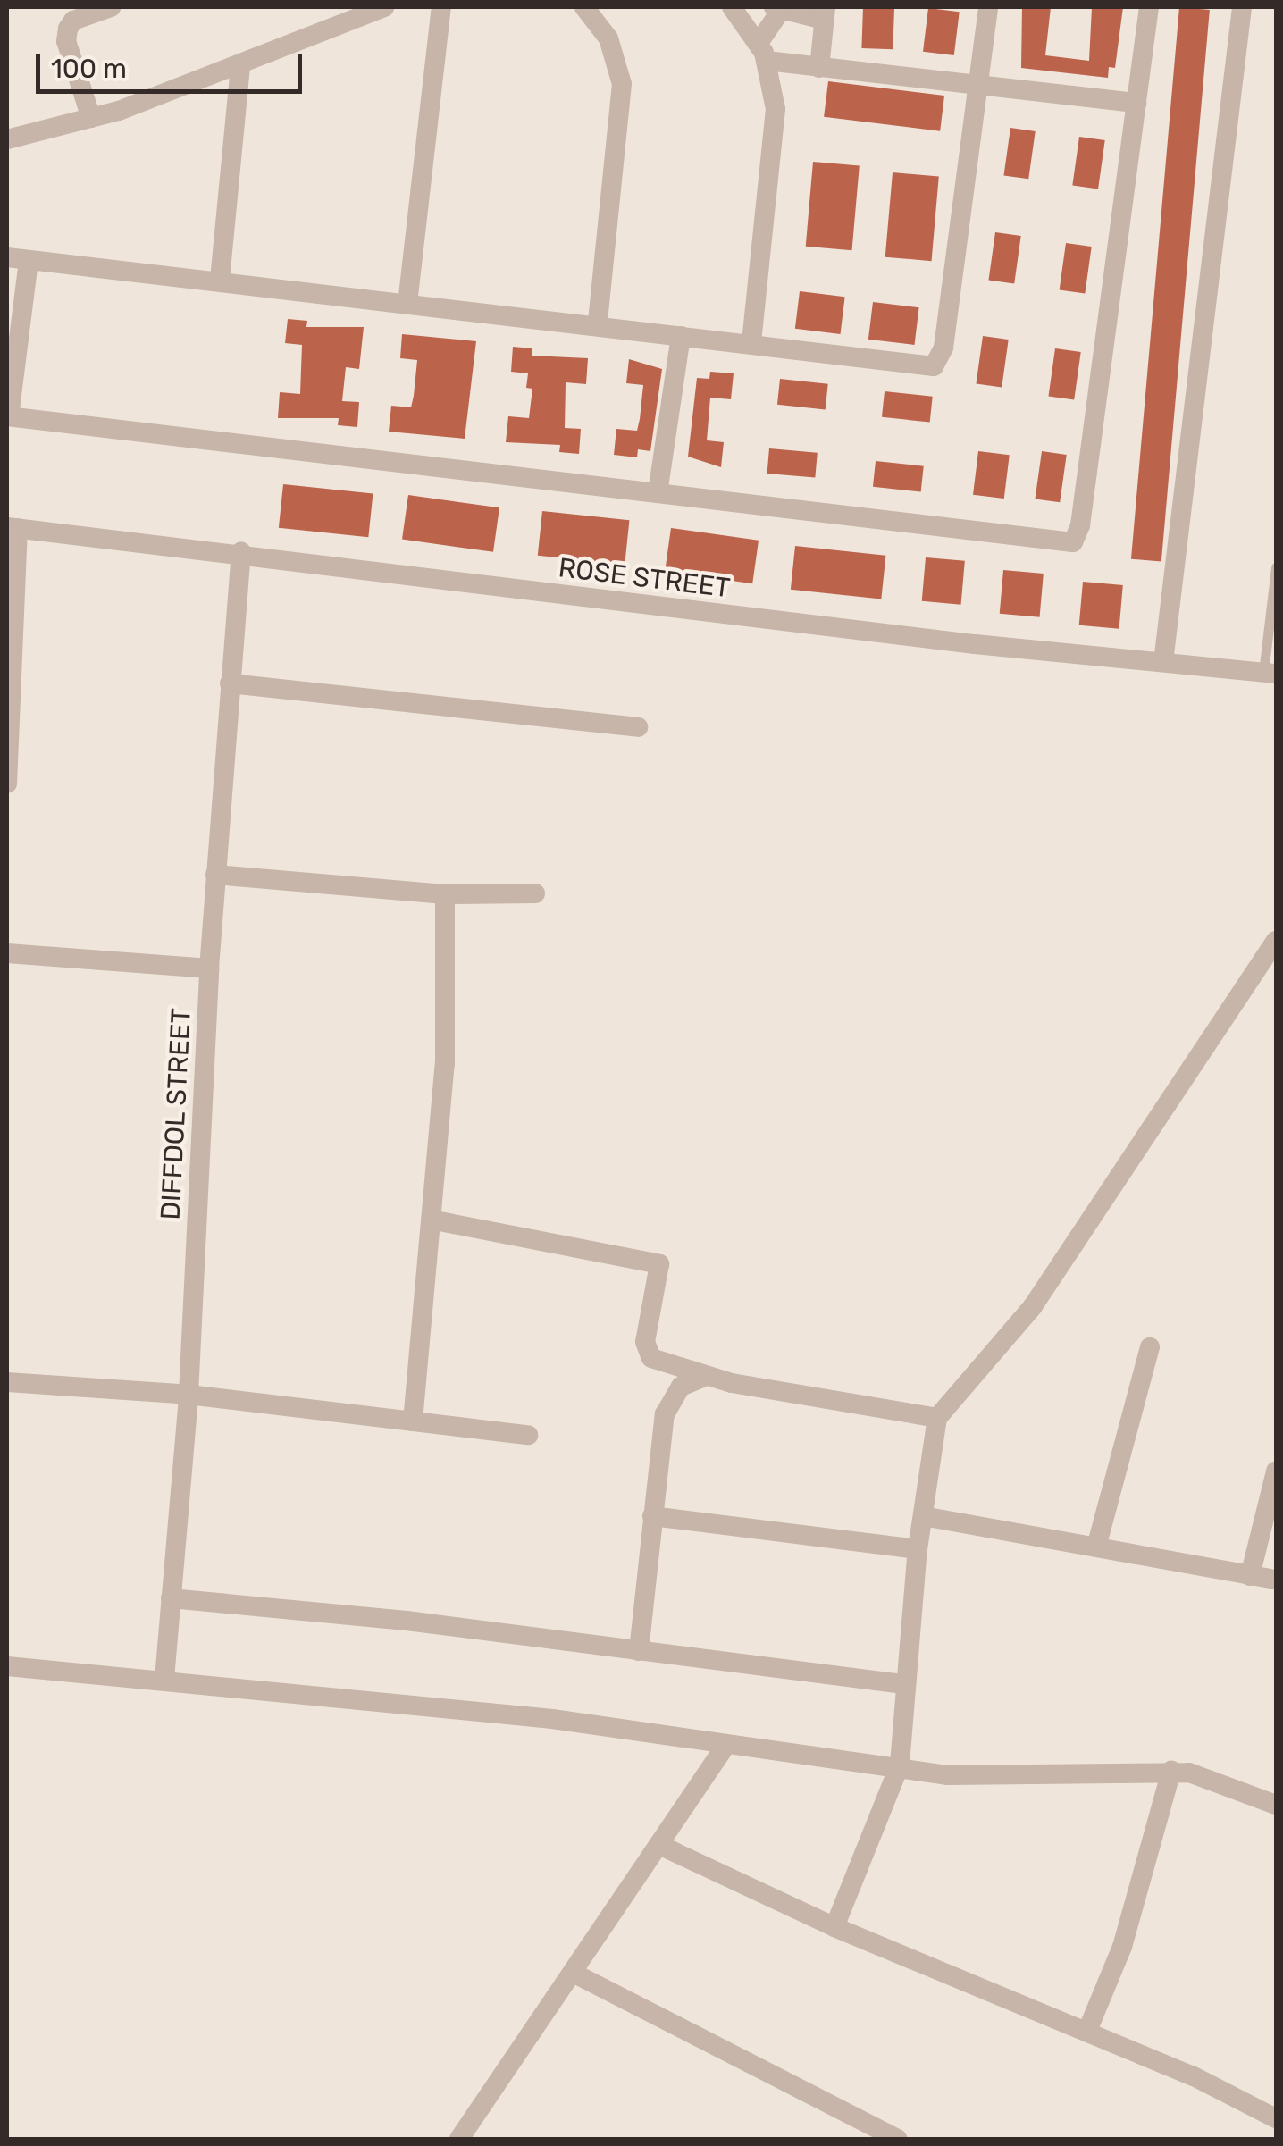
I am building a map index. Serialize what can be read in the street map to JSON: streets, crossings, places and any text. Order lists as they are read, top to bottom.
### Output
{
  "streets": {
    "street": ["ROSE STREET", "DIFFDOL STREET"]
  },
  "crossings": [
    ["ROSE STREET", "DIFFDOL STREET"]
  ],
  "scale_bar": "100 m"
}
